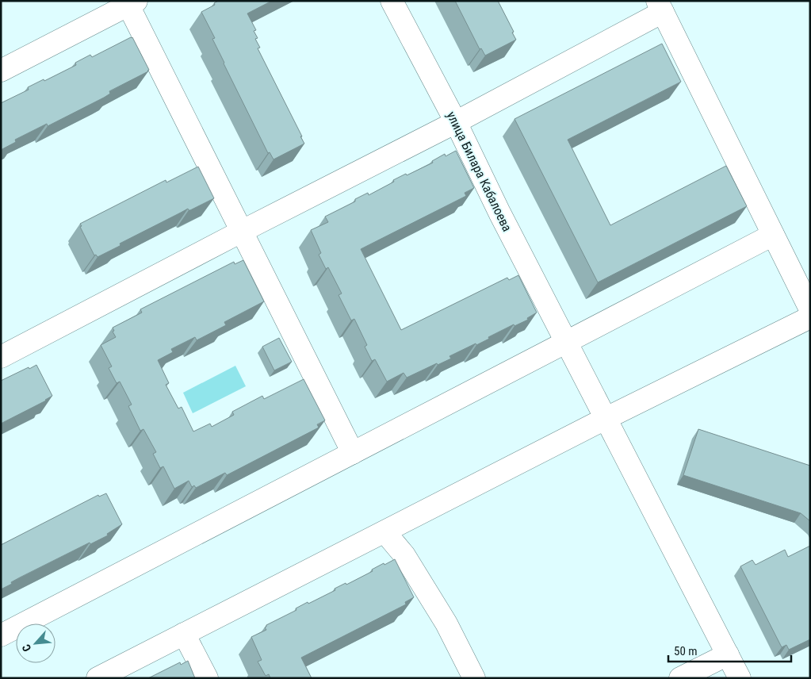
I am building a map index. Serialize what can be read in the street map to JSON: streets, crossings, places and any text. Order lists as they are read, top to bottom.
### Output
{
  "streets": {
    "street": ["улица Билара Кабалоева"]
  },
  "scale_bar": "50 m",
  "north": "bottom left"
}
